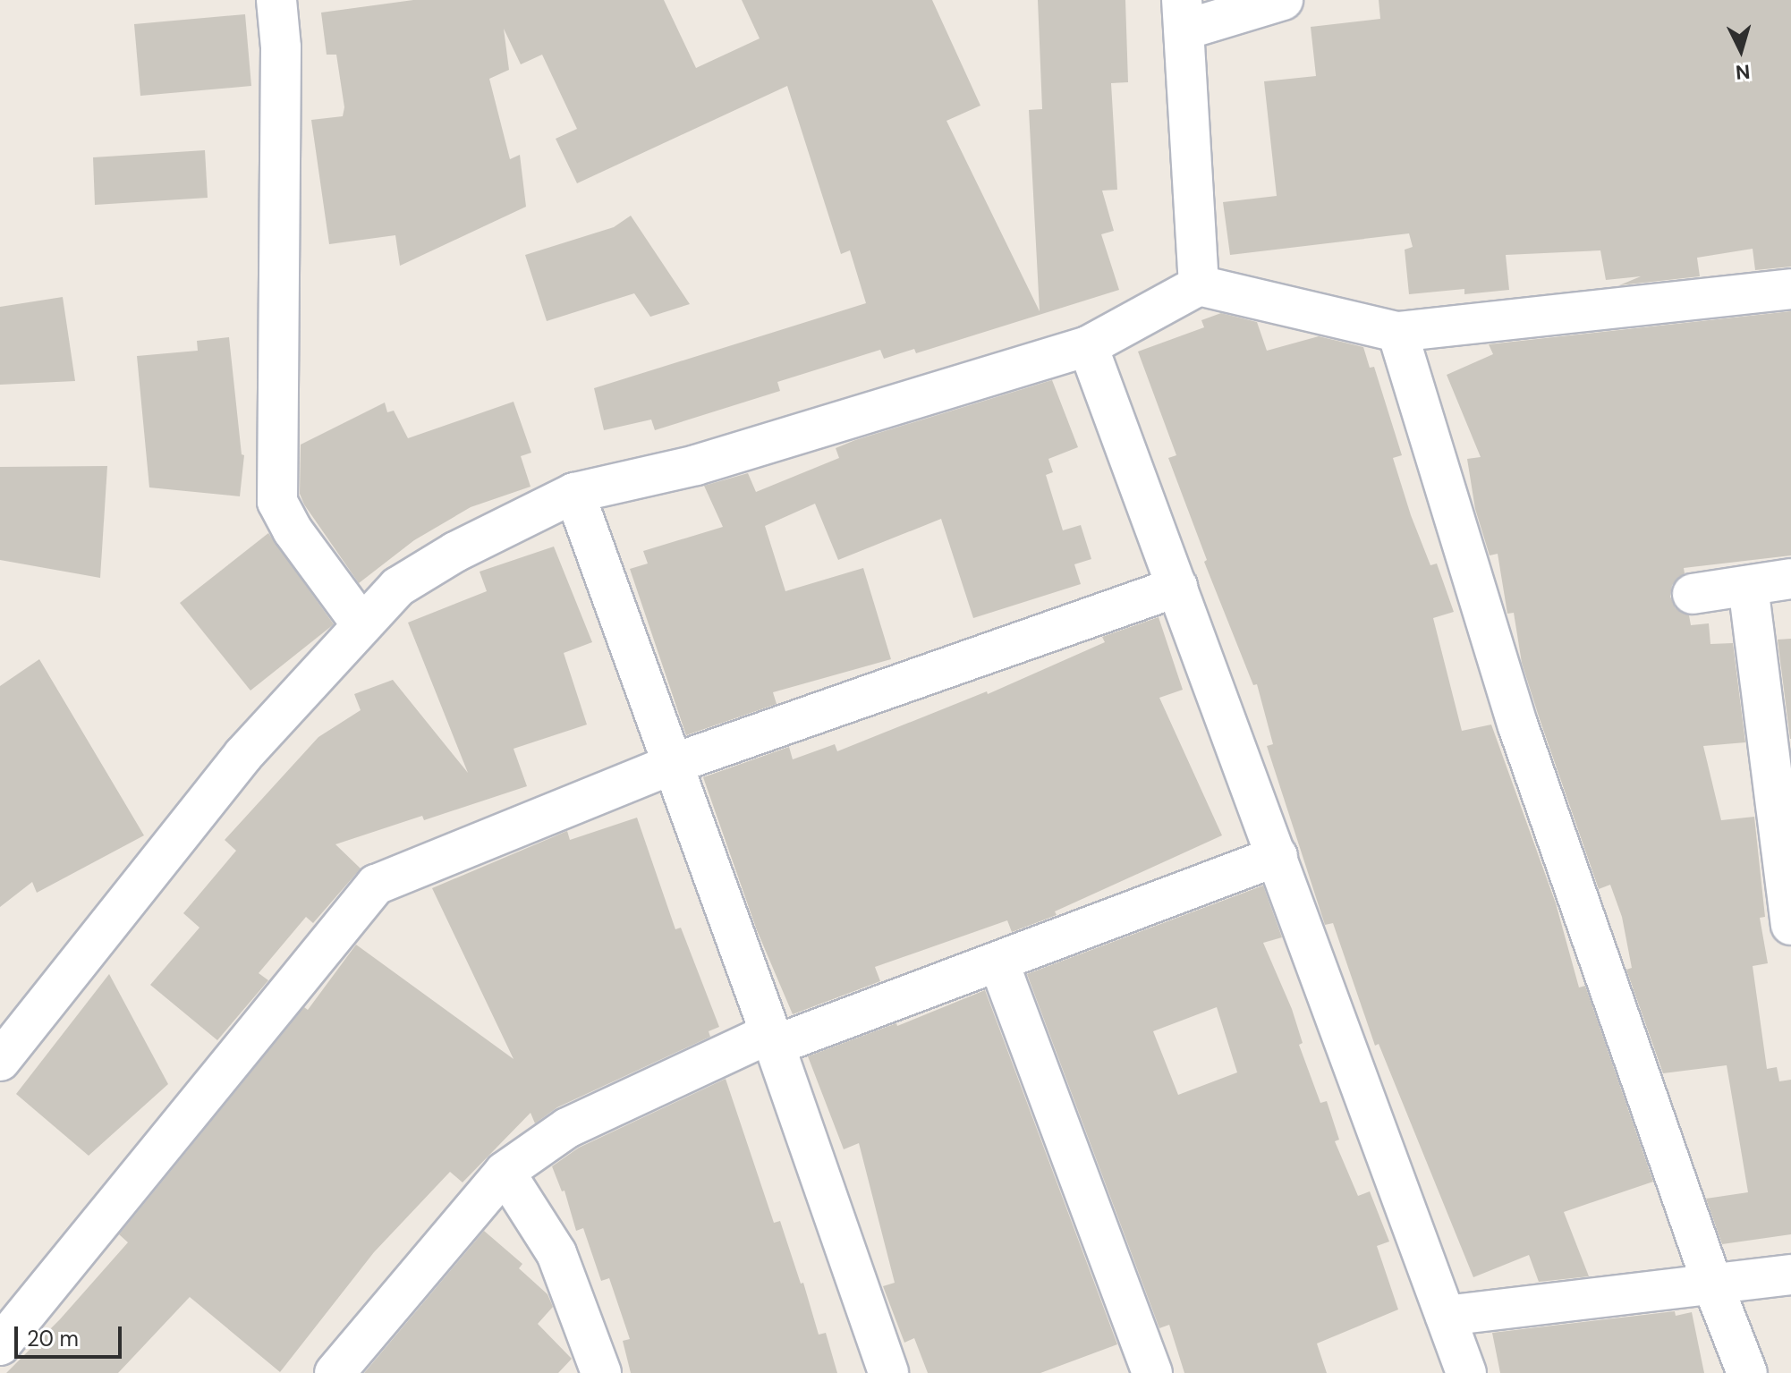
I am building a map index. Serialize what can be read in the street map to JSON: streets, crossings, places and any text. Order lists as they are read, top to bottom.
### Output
{
  "scale_bar": "20 m",
  "north": "bottom"
}
